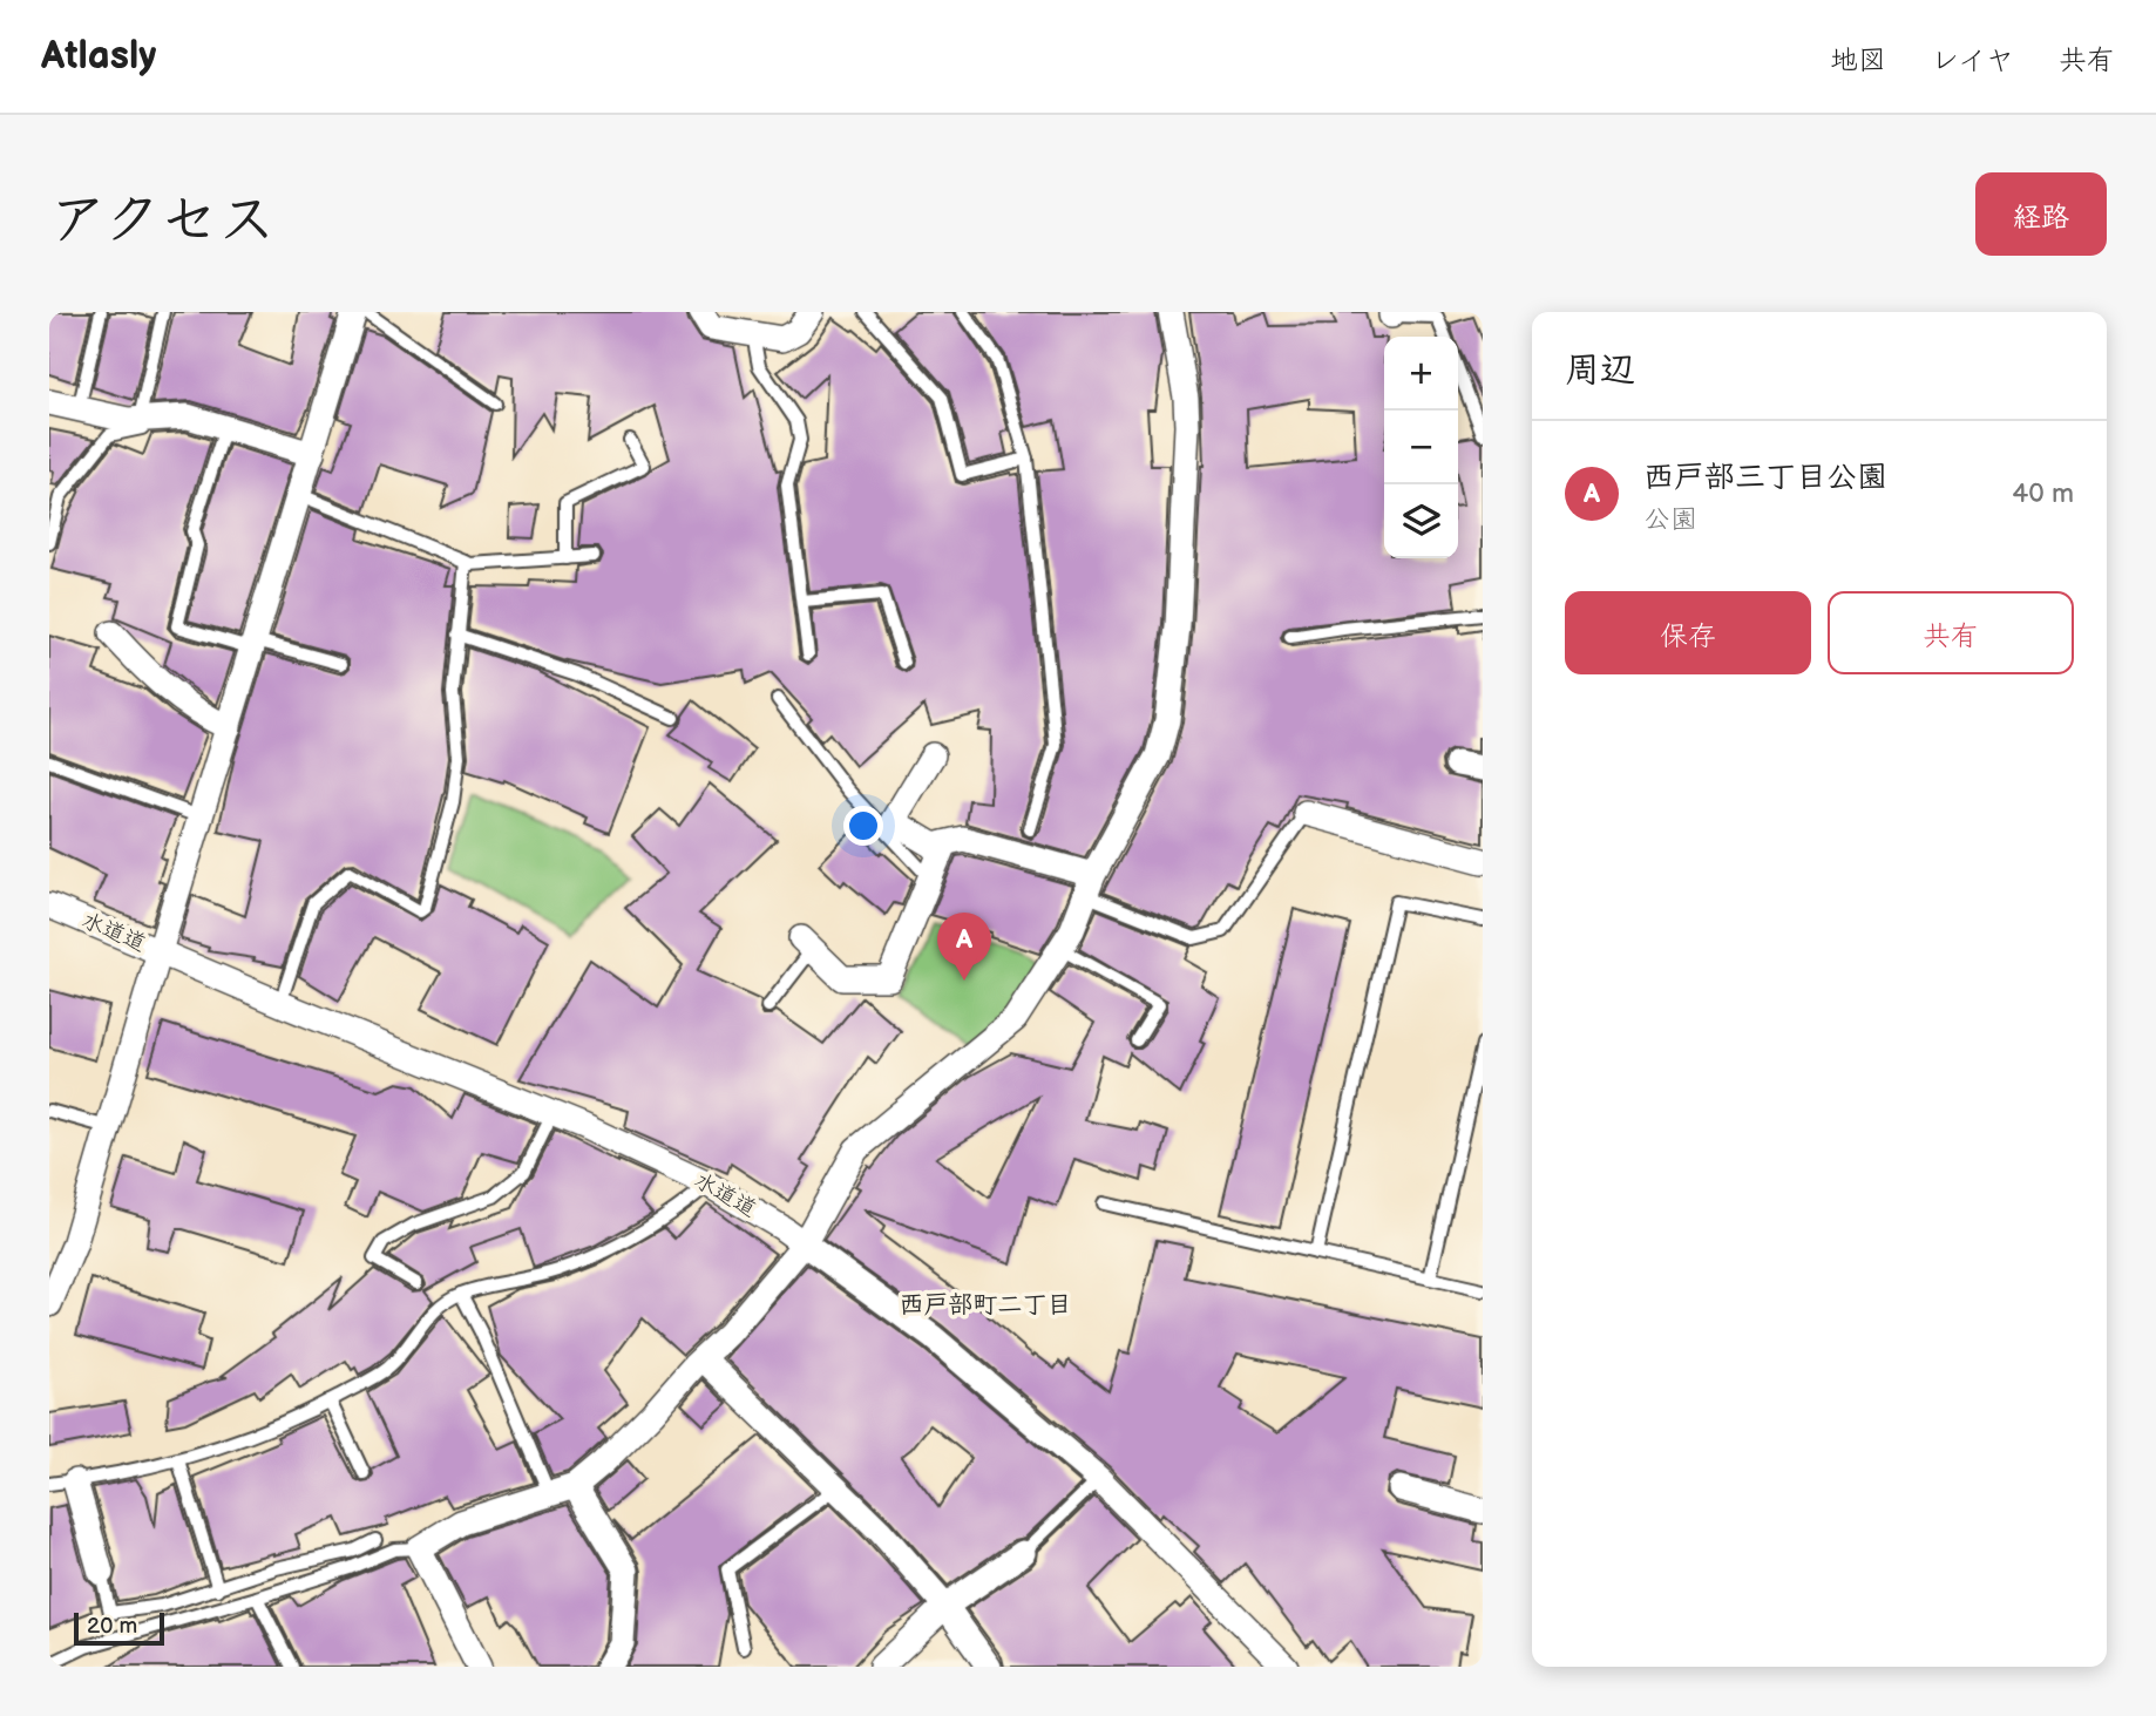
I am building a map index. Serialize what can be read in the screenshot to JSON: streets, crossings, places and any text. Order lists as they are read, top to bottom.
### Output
{
  "streets": {
    "street": ["水道道"]
  },
  "districts": ["西戸部町二丁目"],
  "scale_bar": "20 m",
  "page": {
    "header": "Atlasly",
    "nav": ["地図", "レイヤ", "共有"],
    "title": "アクセス",
    "buttons": [
      "経路",
      ["保存", "共有"]
    ],
    "heading": "周辺",
    "map_buttons": ["+", "−"],
    "list": [
      {
        "mark": "A",
        "name": "西戸部三丁目公園",
        "note": "公園",
        "value": "40 m"
      }
    ],
    "pins": "A",
    "scale": "20 m"
  }
}
